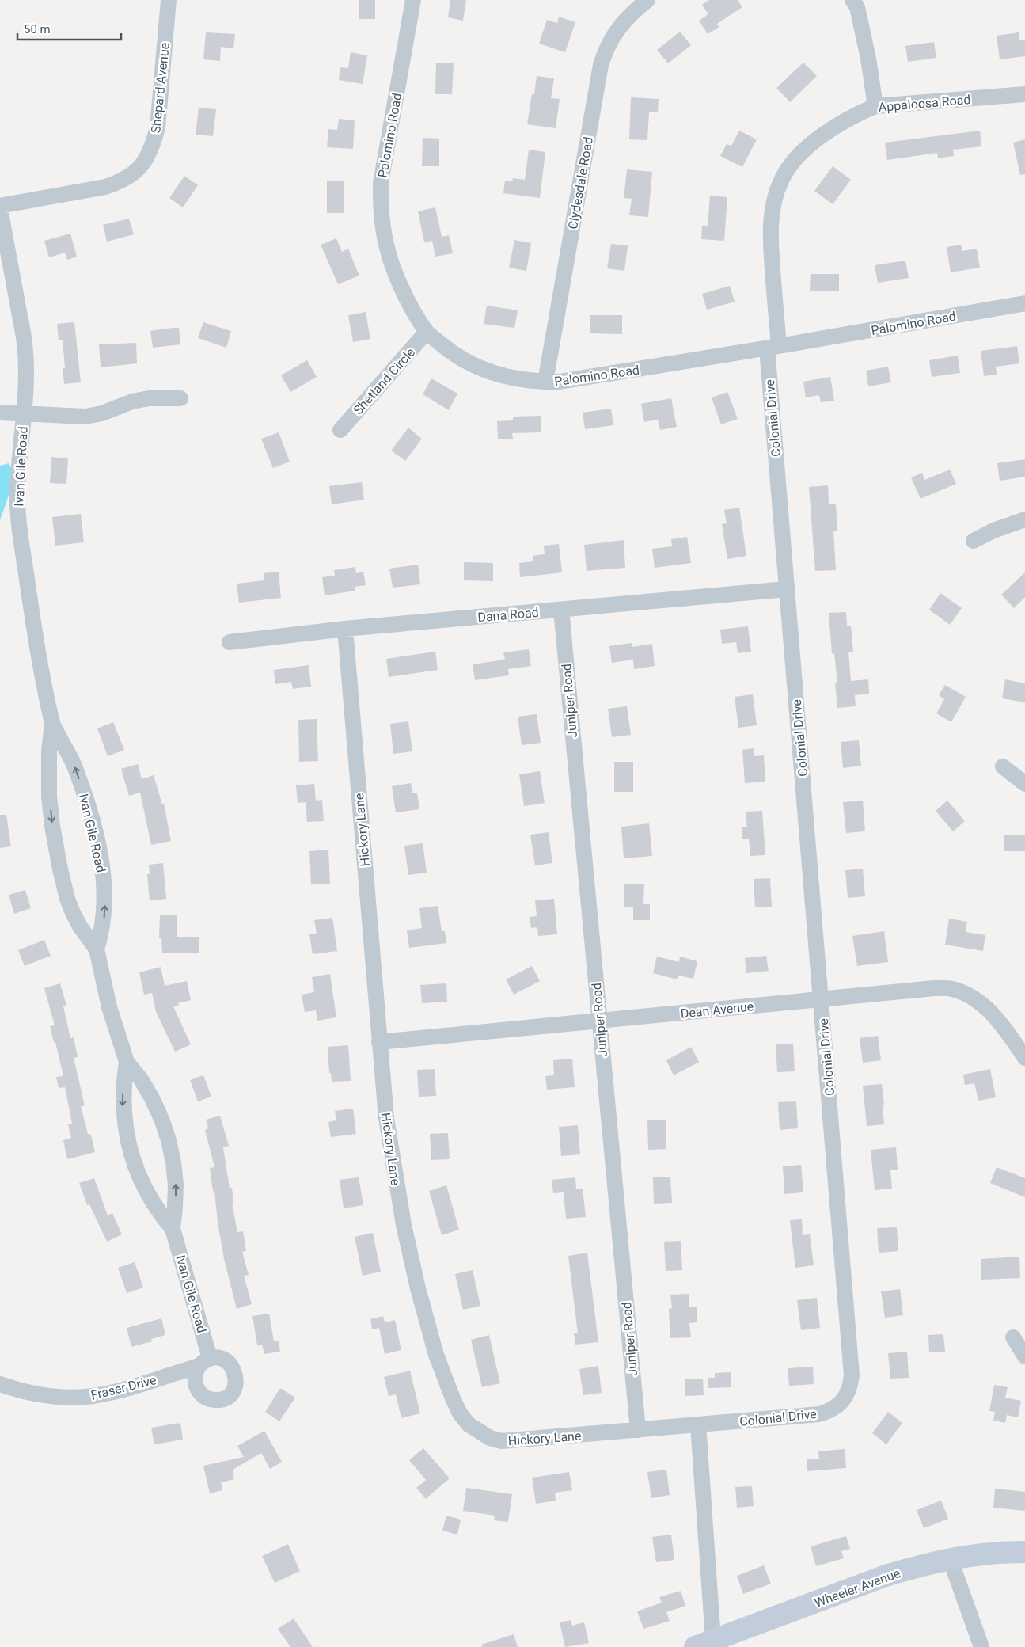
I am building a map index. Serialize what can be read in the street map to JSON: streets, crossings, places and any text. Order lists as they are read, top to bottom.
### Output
{
  "streets": {
    "street": [
      "Shepard Avenue",
      "Appaloosa Road",
      "Palomino Road",
      "Clydesdale Road",
      "Shetland Circle",
      "Colonial Drive",
      "Ivan Gile Road",
      "Dana Road",
      "Juniper Road",
      "Hickory Lane",
      "Dean Avenue",
      "Fraser Drive",
      "Wheeler Avenue"
    ]
  },
  "crossings": [
    ["Appaloosa Road", "Palomino Road"],
    ["Appaloosa Road", "Colonial Drive"],
    ["Palomino Road", "Clydesdale Road"],
    ["Palomino Road", "Shetland Circle"],
    ["Palomino Road", "Colonial Drive"],
    ["Colonial Drive", "Dana Road"],
    ["Colonial Drive", "Hickory Lane"],
    ["Colonial Drive", "Dean Avenue"],
    ["Ivan Gile Road", "Fraser Drive"],
    ["Dana Road", "Juniper Road"],
    ["Dana Road", "Hickory Lane"],
    ["Juniper Road", "Hickory Lane"],
    ["Juniper Road", "Dean Avenue"],
    ["Hickory Lane", "Dean Avenue"]
  ],
  "scale_bar": "50 m"
}
